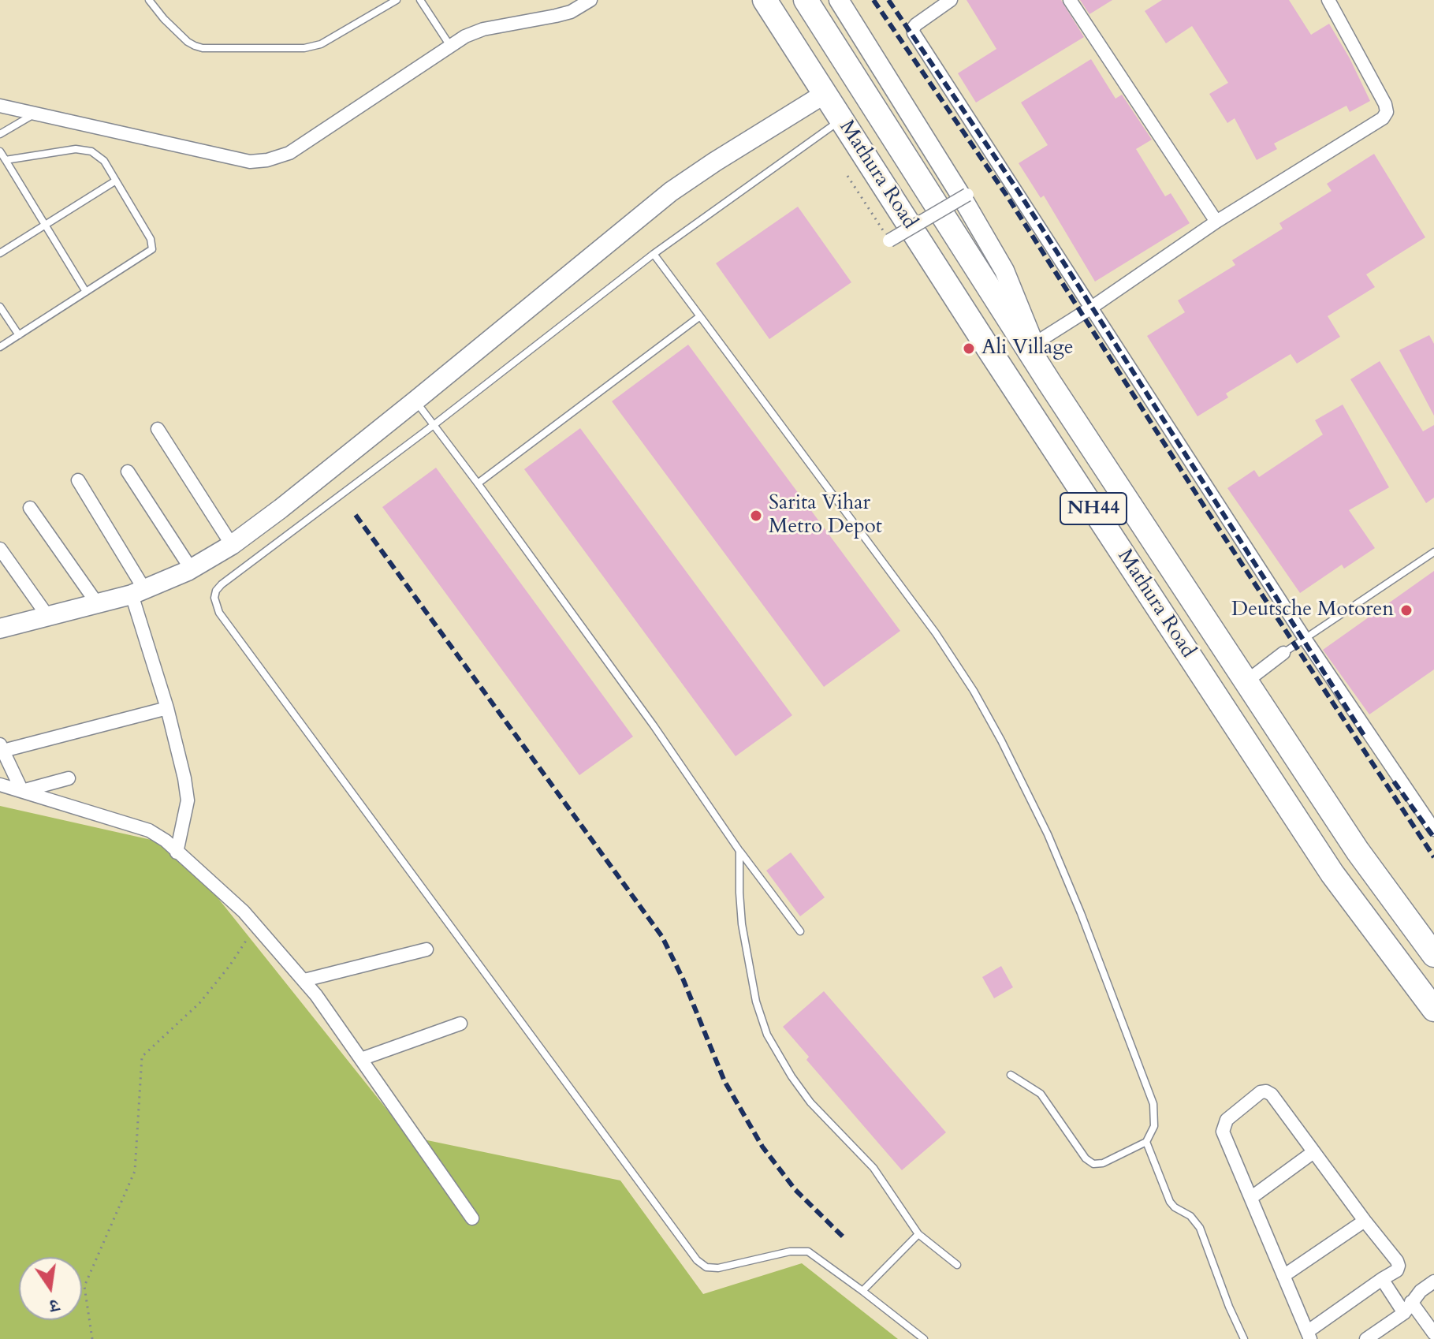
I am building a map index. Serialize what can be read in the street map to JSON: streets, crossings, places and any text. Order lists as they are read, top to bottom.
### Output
{
  "streets": {
    "highway": ["Mathura Road", "NH44"]
  },
  "places": ["Ali Village", "Sarita Vihar Metro Depot", "Deutsche Motoren"],
  "north": "bottom"
}
